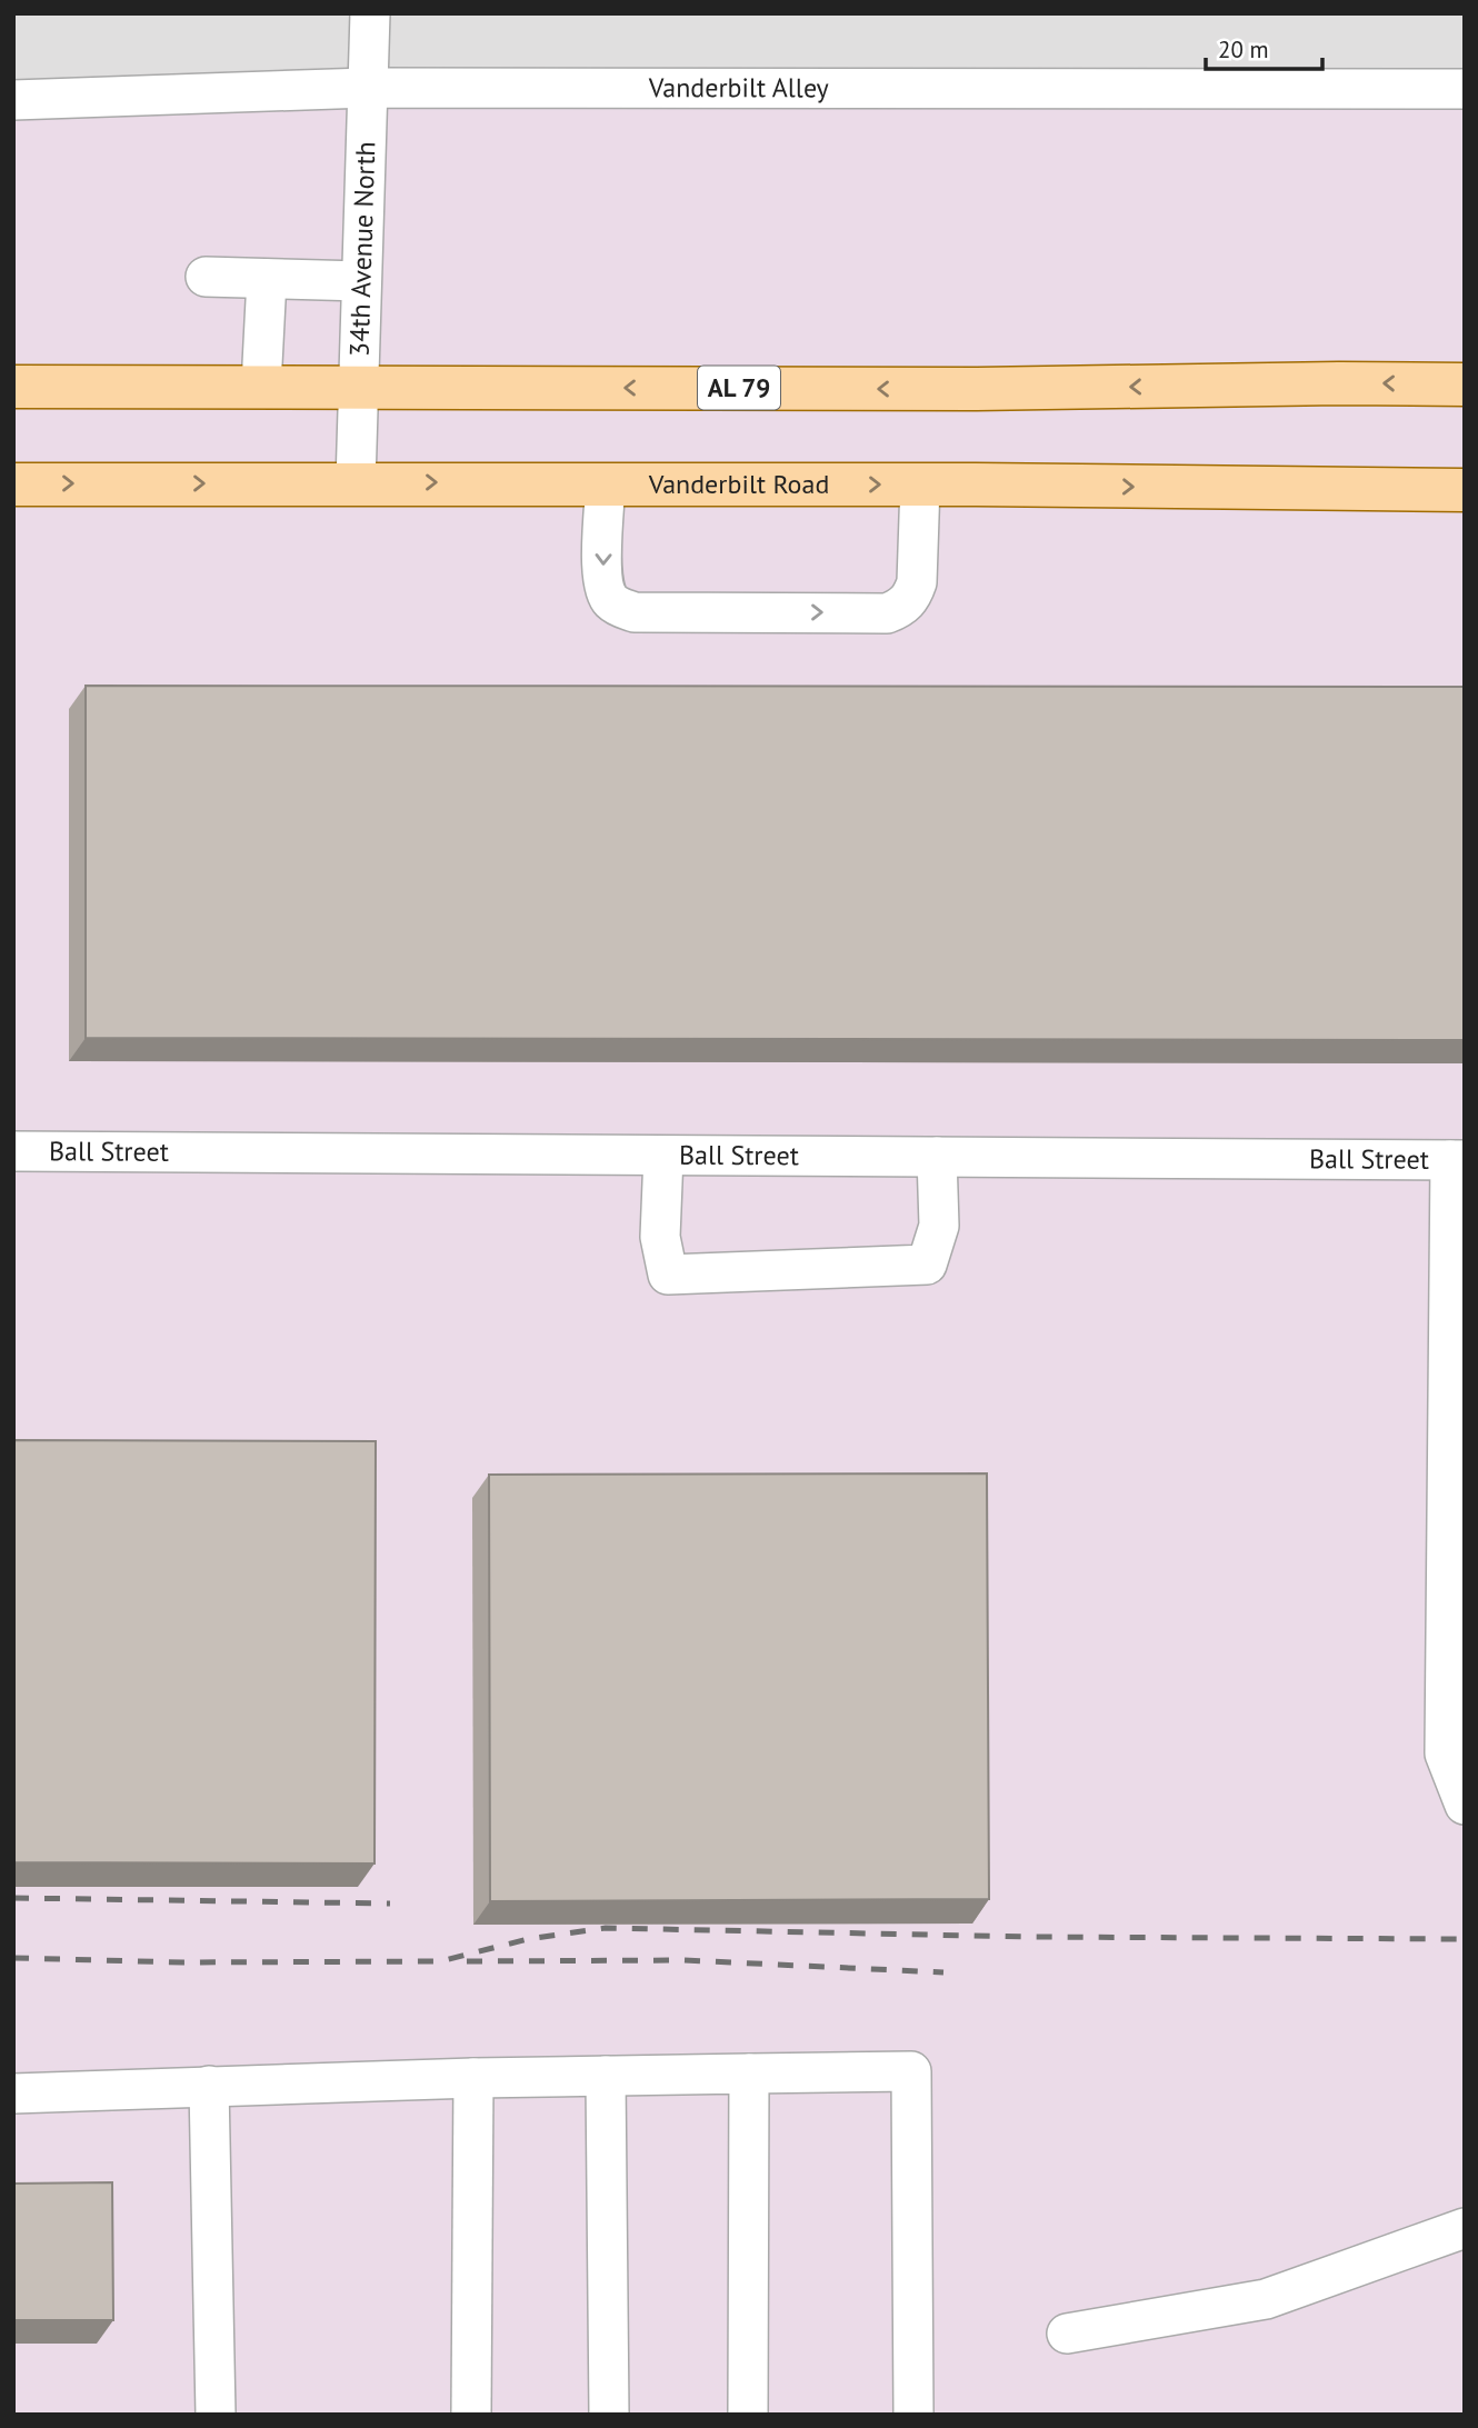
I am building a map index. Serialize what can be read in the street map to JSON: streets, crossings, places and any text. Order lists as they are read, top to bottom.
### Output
{
  "streets": {
    "main road": ["AL 79", "Vanderbilt Road"],
    "street": ["Vanderbilt Alley", "34th Avenue North", "Ball Street"]
  },
  "crossings": [
    ["Vanderbilt Alley", "34th Avenue North"],
    ["34th Avenue North", "AL 79"],
    ["34th Avenue North", "Vanderbilt Road"]
  ],
  "scale_bar": "20 m"
}
